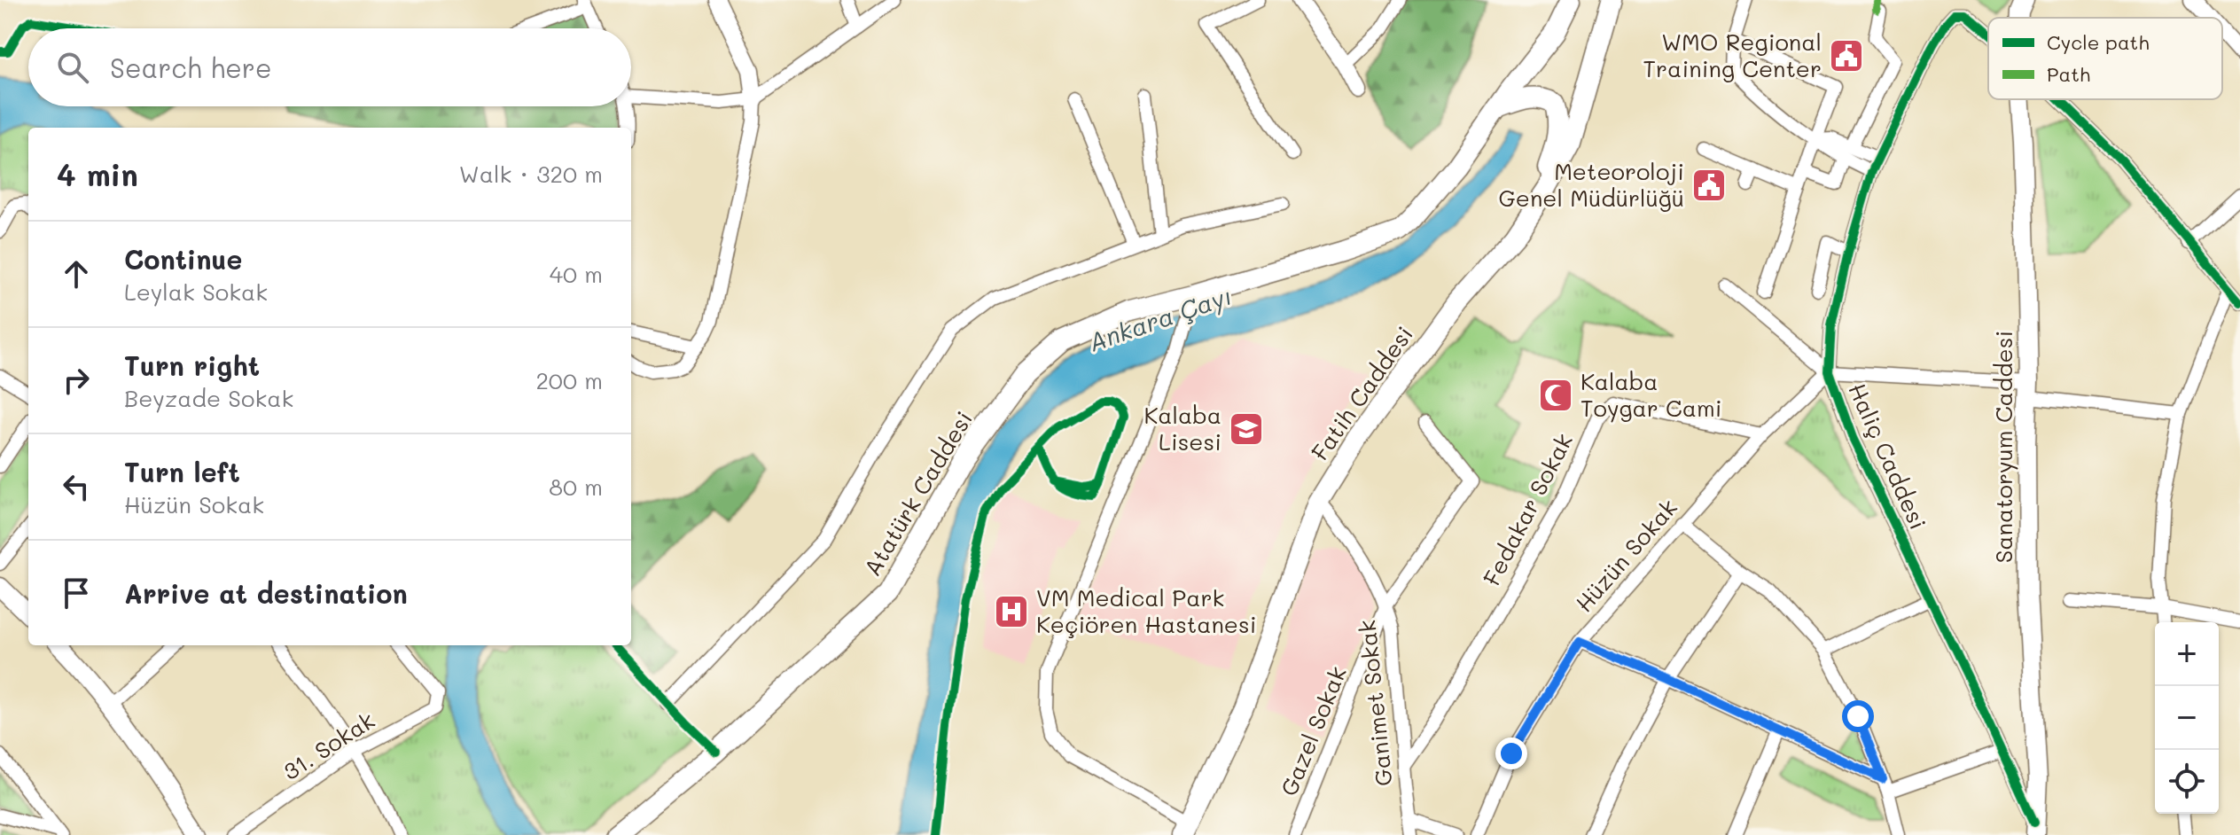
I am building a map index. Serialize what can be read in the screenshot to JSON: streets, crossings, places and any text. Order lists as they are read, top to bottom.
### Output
{
  "streets": {
    "main road": ["Fatih Caddesi", "Sanatoryum Caddesi", "Atatürk Caddesi"],
    "street": [
      "Haliç Caddesi",
      "Fedakar Sokak",
      "Hüzün Sokak",
      "Ganimet Sokak",
      "Gazel Sokak",
      "31. Sokak"
    ]
  },
  "crossings": [
    ["Fatih Caddesi", "Ganimet Sokak"],
    ["Sanatoryum Caddesi", "Haliç Caddesi"],
    ["Haliç Caddesi", "Hüzün Sokak"],
    ["Fedakar Sokak", "Hüzün Sokak"],
    ["Fedakar Sokak", "Ganimet Sokak"],
    ["Ganimet Sokak", "Gazel Sokak"]
  ],
  "water": ["Ankara Çayı"],
  "places": {
    "public building": ["WMO Regional Training Center", "Meteoroloji Genel Müdürlüğü"],
    "mosque": ["Kalaba Toygar Cami"],
    "school or university": ["Kalaba Lisesi"],
    "hospital": ["VM Medical Park Keçiören Hastanesi"]
  },
  "legend": ["Cycle path", "Path"],
  "page": {
    "search": "Search here",
    "heading": ["4 min", "Walk · 320 m"],
    "list": [
      ["Continue", "Leylak Sokak", "40 m"],
      ["Turn right", "Beyzade Sokak", "200 m"],
      ["Turn left", "Hüzün Sokak", "80 m"],
      "Arrive at destination"
    ],
    "map_buttons": ["+", "−"]
  }
}
